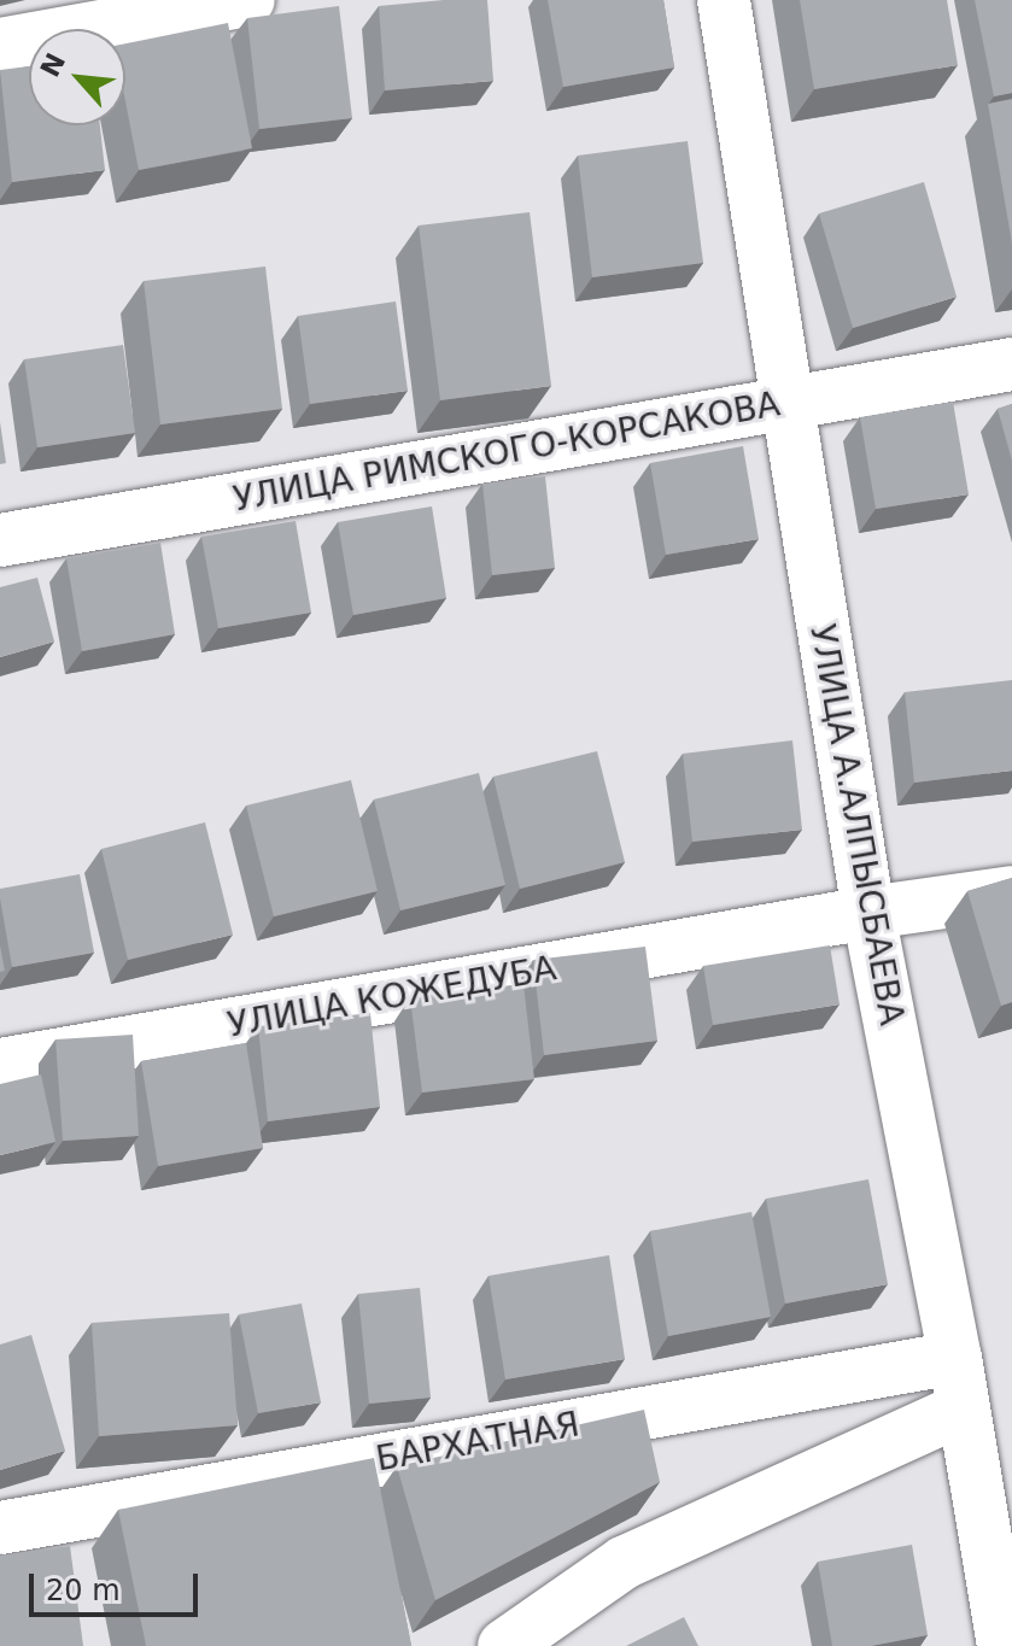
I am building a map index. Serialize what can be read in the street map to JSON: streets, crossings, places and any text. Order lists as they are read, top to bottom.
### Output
{
  "streets": {
    "street": [
      "УЛИЦА РИМСКОГО-КОРСАКОВА",
      "УЛИЦА А.АЛПЫСБАЕВА",
      "УЛИЦА КОЖЕДУБА",
      "БАРХАТНАЯ"
    ]
  },
  "crossings": [
    ["УЛИЦА РИМСКОГО-КОРСАКОВА", "УЛИЦА А.АЛПЫСБАЕВА"],
    ["УЛИЦА А.АЛПЫСБАЕВА", "УЛИЦА КОЖЕДУБА"],
    ["УЛИЦА А.АЛПЫСБАЕВА", "БАРХАТНАЯ"]
  ],
  "scale_bar": "20 m",
  "north": "top left"
}
